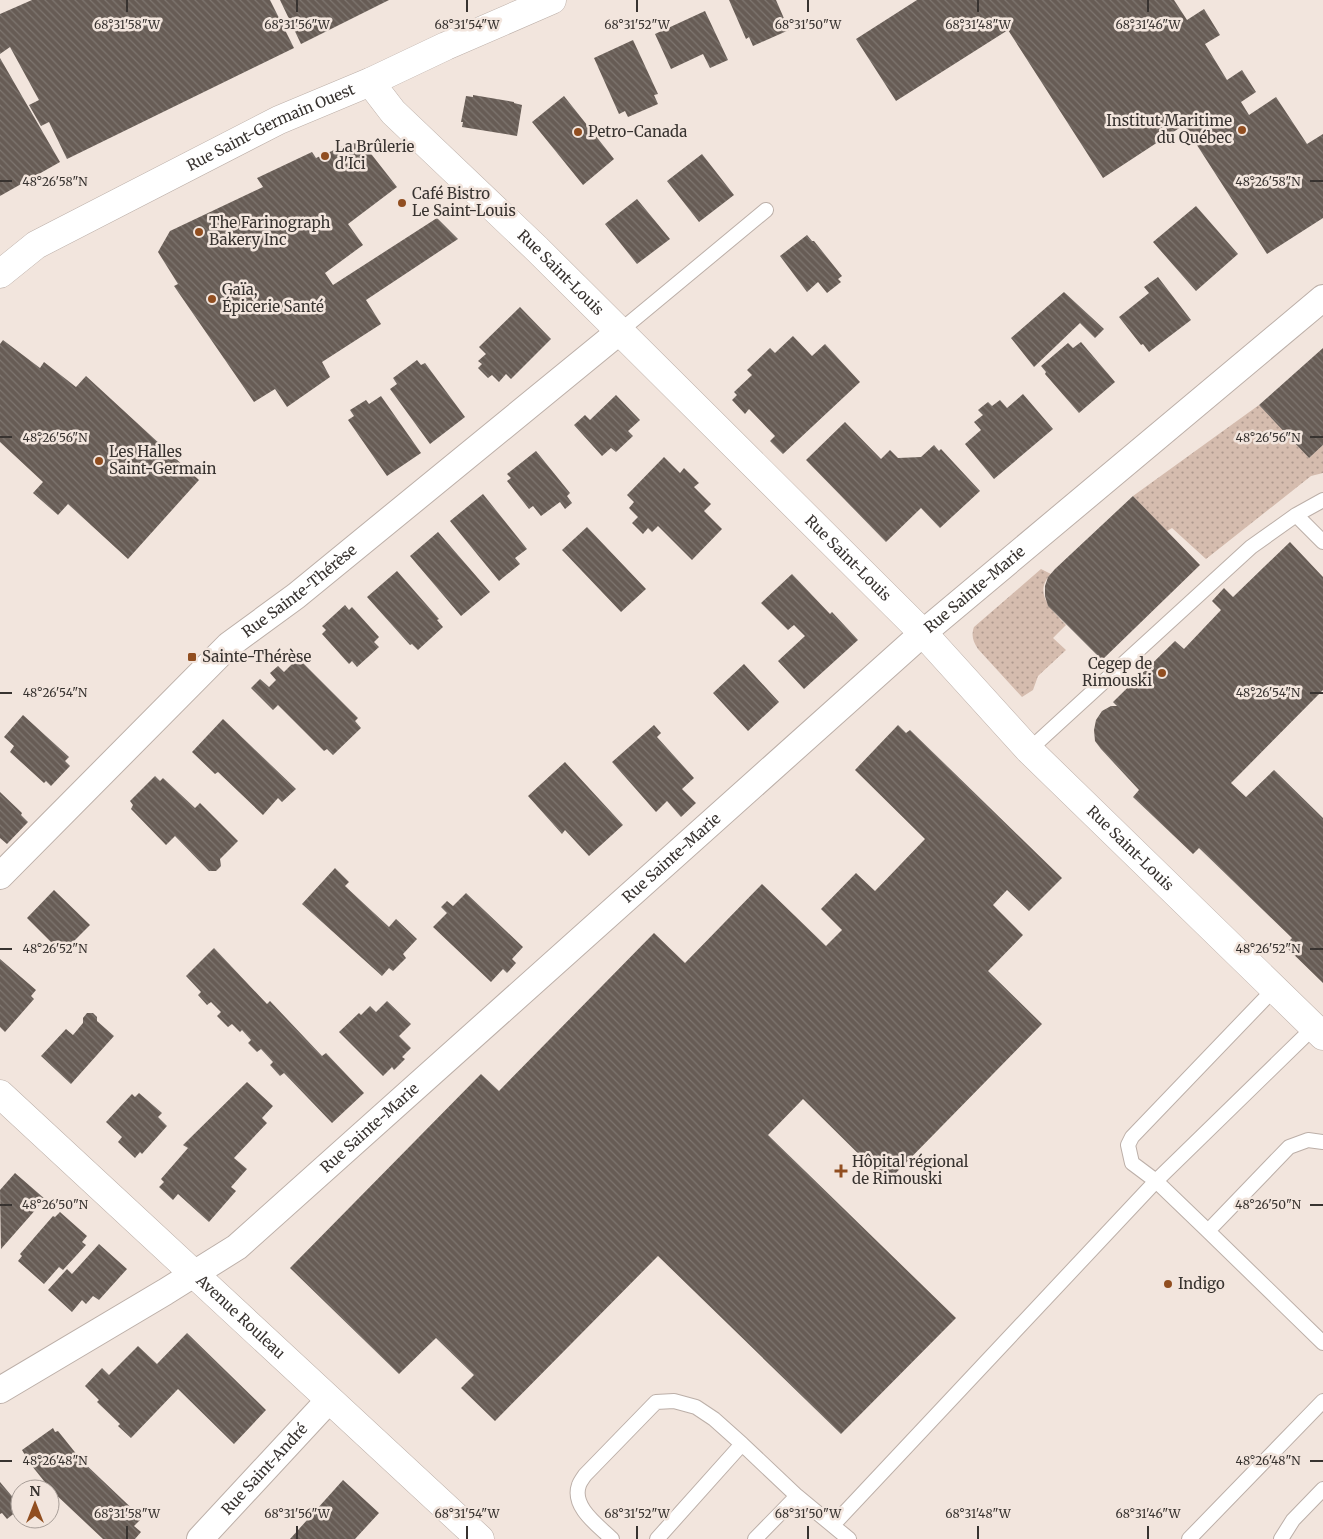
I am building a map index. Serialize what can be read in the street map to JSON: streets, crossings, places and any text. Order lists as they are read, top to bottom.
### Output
{
  "streets": {
    "street": [
      "Rue Saint-Germain Ouest",
      "Rue Saint-Louis",
      "Rue Sainte-Marie",
      "Rue Sainte-Thérèse",
      "Avenue Rouleau",
      "Rue Saint-André"
    ]
  },
  "crossings": [
    ["Rue Saint-Germain Ouest", "Rue Saint-Louis"],
    ["Rue Saint-Louis", "Rue Sainte-Marie"],
    ["Rue Saint-Louis", "Rue Sainte-Thérèse"],
    ["Rue Sainte-Marie", "Avenue Rouleau"],
    ["Avenue Rouleau", "Rue Saint-André"]
  ],
  "places": {
    "other": [
      "Institut Maritime du Québec",
      "Petro-Canada",
      "La Brûlerie d'Ici",
      "Café Bistro Le Saint-Louis",
      "The Farinograph Bakery Inc",
      "Gaïa, Épicerie Santé",
      "Les Halles Saint-Germain",
      "Cegep de Rimouski",
      "Indigo"
    ],
    "transit": ["Sainte-Thérèse"],
    "health": ["Hôpital régional de Rimouski"]
  },
  "north": "top",
  "coordinates": [
    "68°31'58\"W",
    "68°31'56\"W",
    "68°31'54\"W",
    "68°31'52\"W",
    "68°31'50\"W",
    "68°31'48\"W",
    "68°31'46\"W",
    "48°26'58\"N",
    "48°26'56\"N",
    "48°26'54\"N",
    "48°26'52\"N",
    "48°26'50\"N",
    "48°26'48\"N"
  ]
}
